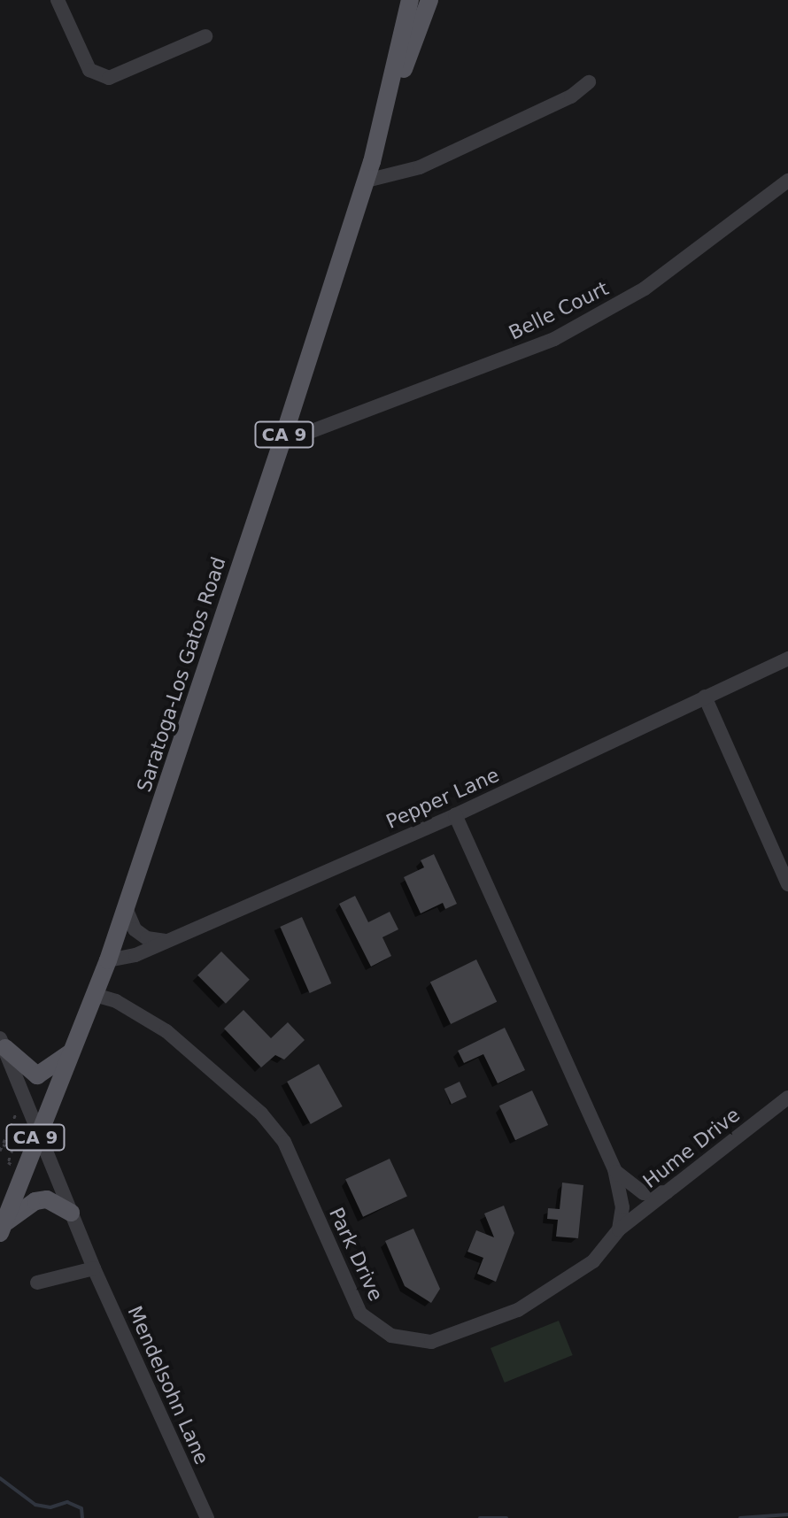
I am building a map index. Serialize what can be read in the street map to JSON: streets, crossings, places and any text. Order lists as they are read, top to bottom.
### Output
{
  "streets": {
    "main road": ["CA 9", "Saratoga-Los Gatos Road"],
    "street": [
      "Belle Court",
      "Pepper Lane",
      "Hume Drive",
      "Park Drive",
      "Mendelsohn Lane"
    ]
  },
  "crossings": [
    ["Belle Court", "Saratoga-Los Gatos Road"],
    ["Saratoga-Los Gatos Road", "Pepper Lane"],
    ["Saratoga-Los Gatos Road", "Park Drive"],
    ["Saratoga-Los Gatos Road", "Mendelsohn Lane"],
    ["Hume Drive", "Park Drive"]
  ]
}
